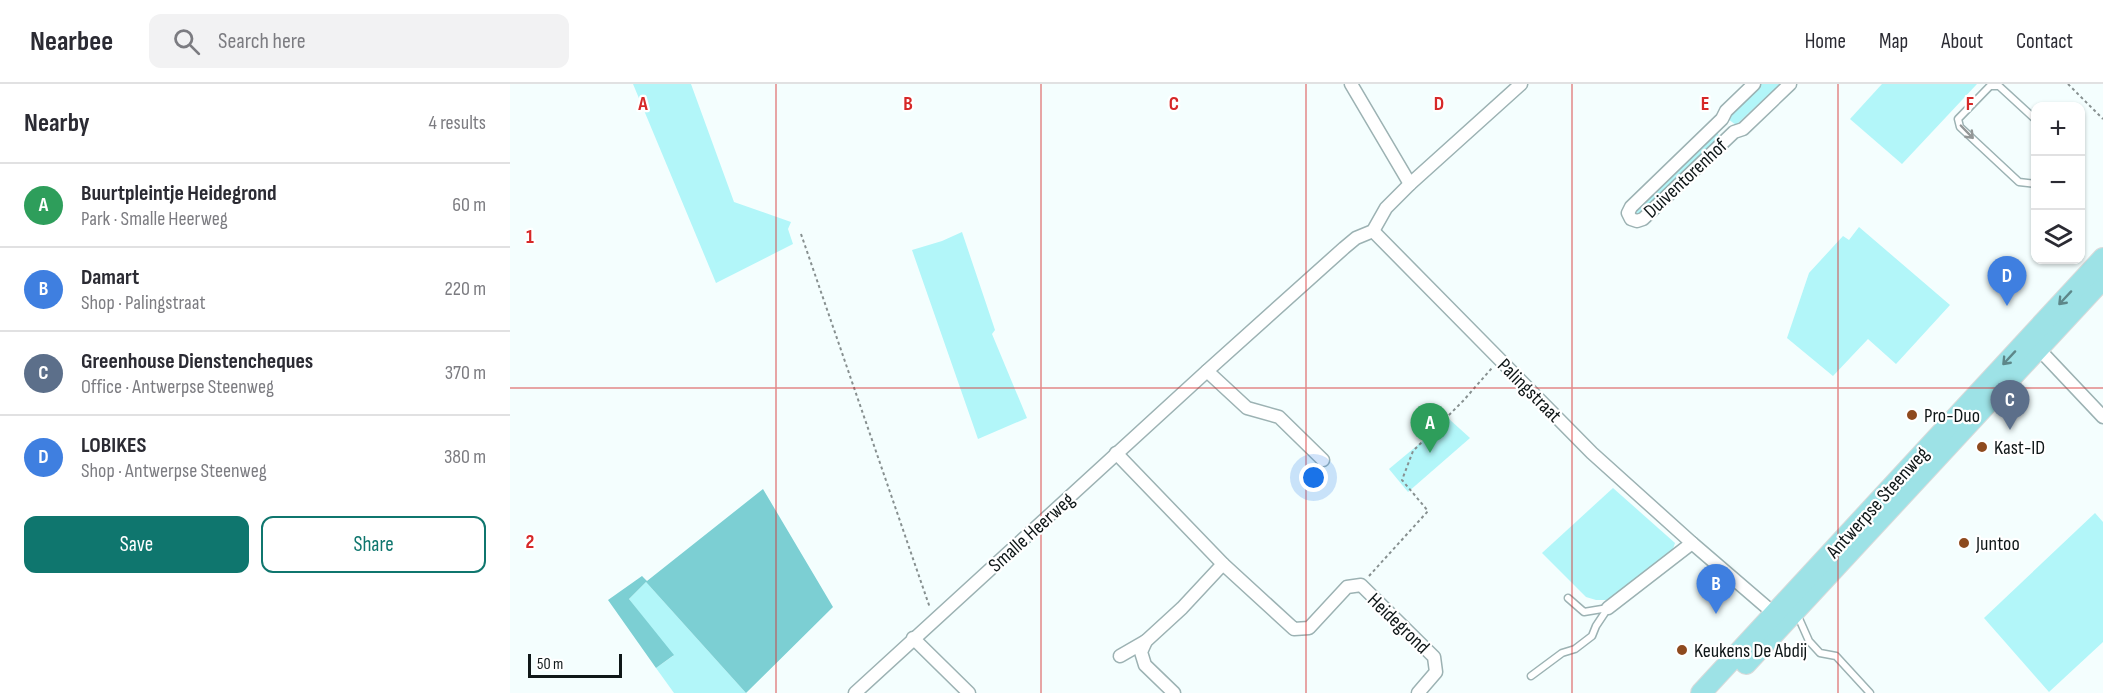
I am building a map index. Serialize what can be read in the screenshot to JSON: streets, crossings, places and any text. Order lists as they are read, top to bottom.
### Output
{
  "streets": {
    "main road": ["Antwerpse Steenweg"],
    "street": [
      "Duiventorenhof",
      "Palingstraat",
      "Smalle Heerweg",
      "Heidegrond"
    ]
  },
  "crossings": [
    ["Palingstraat", "Antwerpse Steenweg"],
    ["Palingstraat", "Smalle Heerweg"],
    ["Smalle Heerweg", "Heidegrond"]
  ],
  "places": [
    "Pro-Duo",
    "Kast-ID",
    "Juntoo",
    "Keukens De Abdij"
  ],
  "scale_bar": "50 m",
  "page": {
    "header": "Nearbee",
    "search": "Search here",
    "nav": [
      "Home",
      "Map",
      "About",
      "Contact"
    ],
    "heading": ["Nearby", "4 results"],
    "map_buttons": ["+", "−"],
    "list": [
      {
        "mark": "A",
        "name": "Buurtpleintje Heidegrond",
        "note": "Park · Smalle Heerweg",
        "value": "60 m"
      },
      {
        "mark": "B",
        "name": "Damart",
        "note": "Shop · Palingstraat",
        "value": "220 m"
      },
      {
        "mark": "C",
        "name": "Greenhouse Dienstencheques",
        "note": "Office · Antwerpse Steenweg",
        "value": "370 m"
      },
      {
        "mark": "D",
        "name": "LOBIKES",
        "note": "Shop · Antwerpse Steenweg",
        "value": "380 m"
      }
    ],
    "pins": [
      "D",
      "C",
      "A",
      "B"
    ],
    "buttons": ["Save", "Share"],
    "scale": "50 m"
  },
  "grid": {
    "columns": [
      "A",
      "B",
      "C",
      "D",
      "E",
      "F"
    ],
    "rows": ["1", "2"]
  }
}
